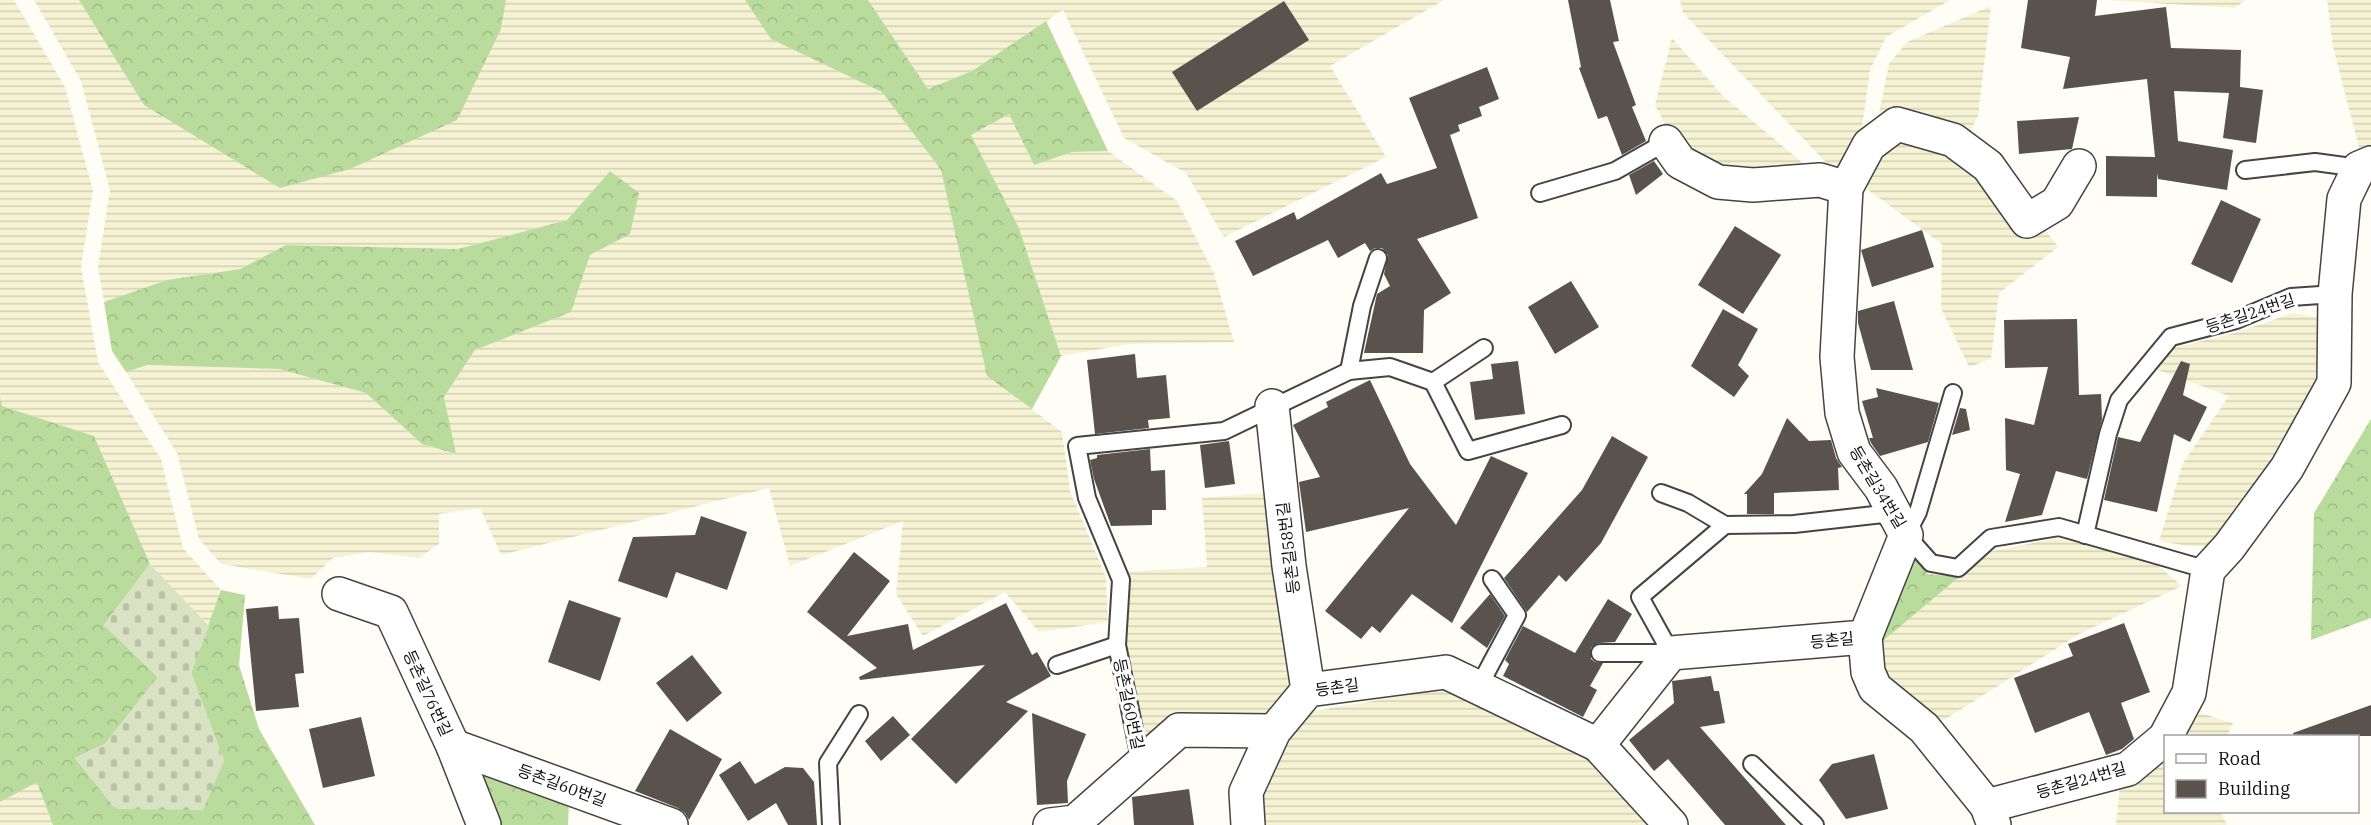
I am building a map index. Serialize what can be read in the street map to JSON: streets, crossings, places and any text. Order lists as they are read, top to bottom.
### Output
{
  "streets": {
    "street": [
      "등촌길24번길",
      "등촌길34번길",
      "등촌길58번길",
      "등촌길",
      "등촌길76번길",
      "등촌길60번길"
    ]
  },
  "crossings": [
    ["등촌길24번길", "등촌길"],
    ["등촌길34번길", "등촌길"],
    ["등촌길58번길", "등촌길"],
    ["등촌길58번길", "등촌길60번길"],
    ["등촌길", "등촌길60번길"],
    ["등촌길76번길", "등촌길60번길"]
  ],
  "legend": ["Road", "Building"]
}
